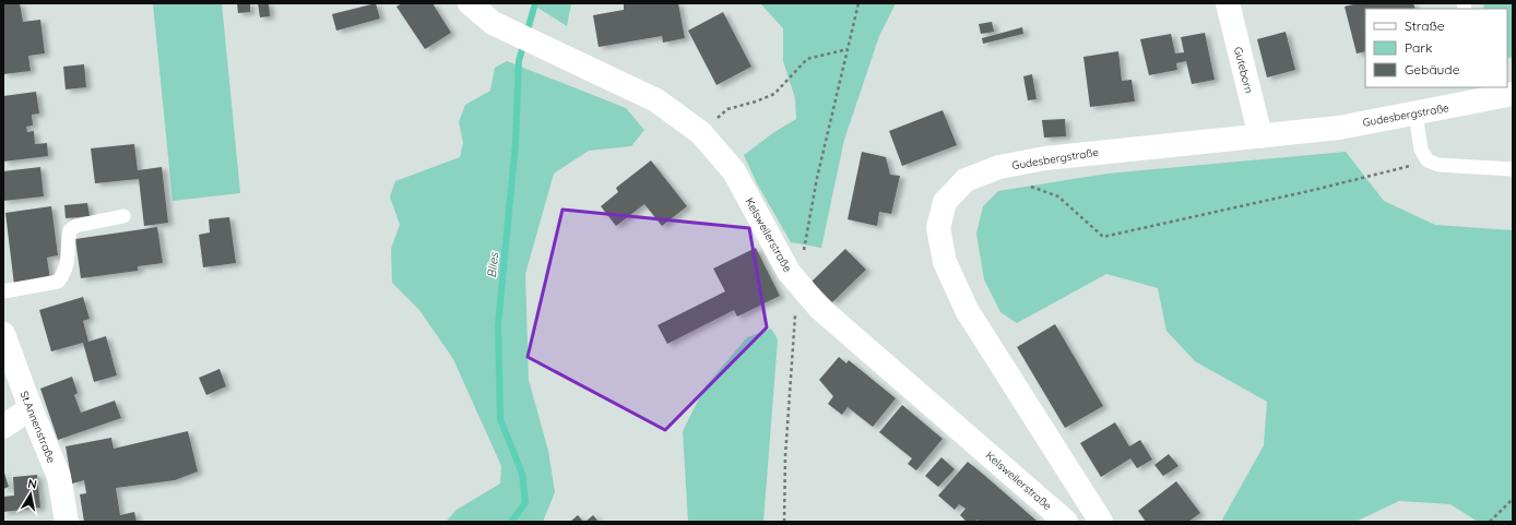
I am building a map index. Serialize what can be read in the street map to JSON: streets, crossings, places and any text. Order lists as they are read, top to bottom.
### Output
{
  "streets": {
    "main road": [
      "Guteborn",
      "Gudesbergstraße",
      "Kelsweilerstraße",
      "St.Annenstraße"
    ]
  },
  "crossings": [
    ["Guteborn", "Gudesbergstraße"]
  ],
  "water": ["Blies"],
  "legend": ["Straße", "Park", "Gebäude"],
  "north": "top"
}
